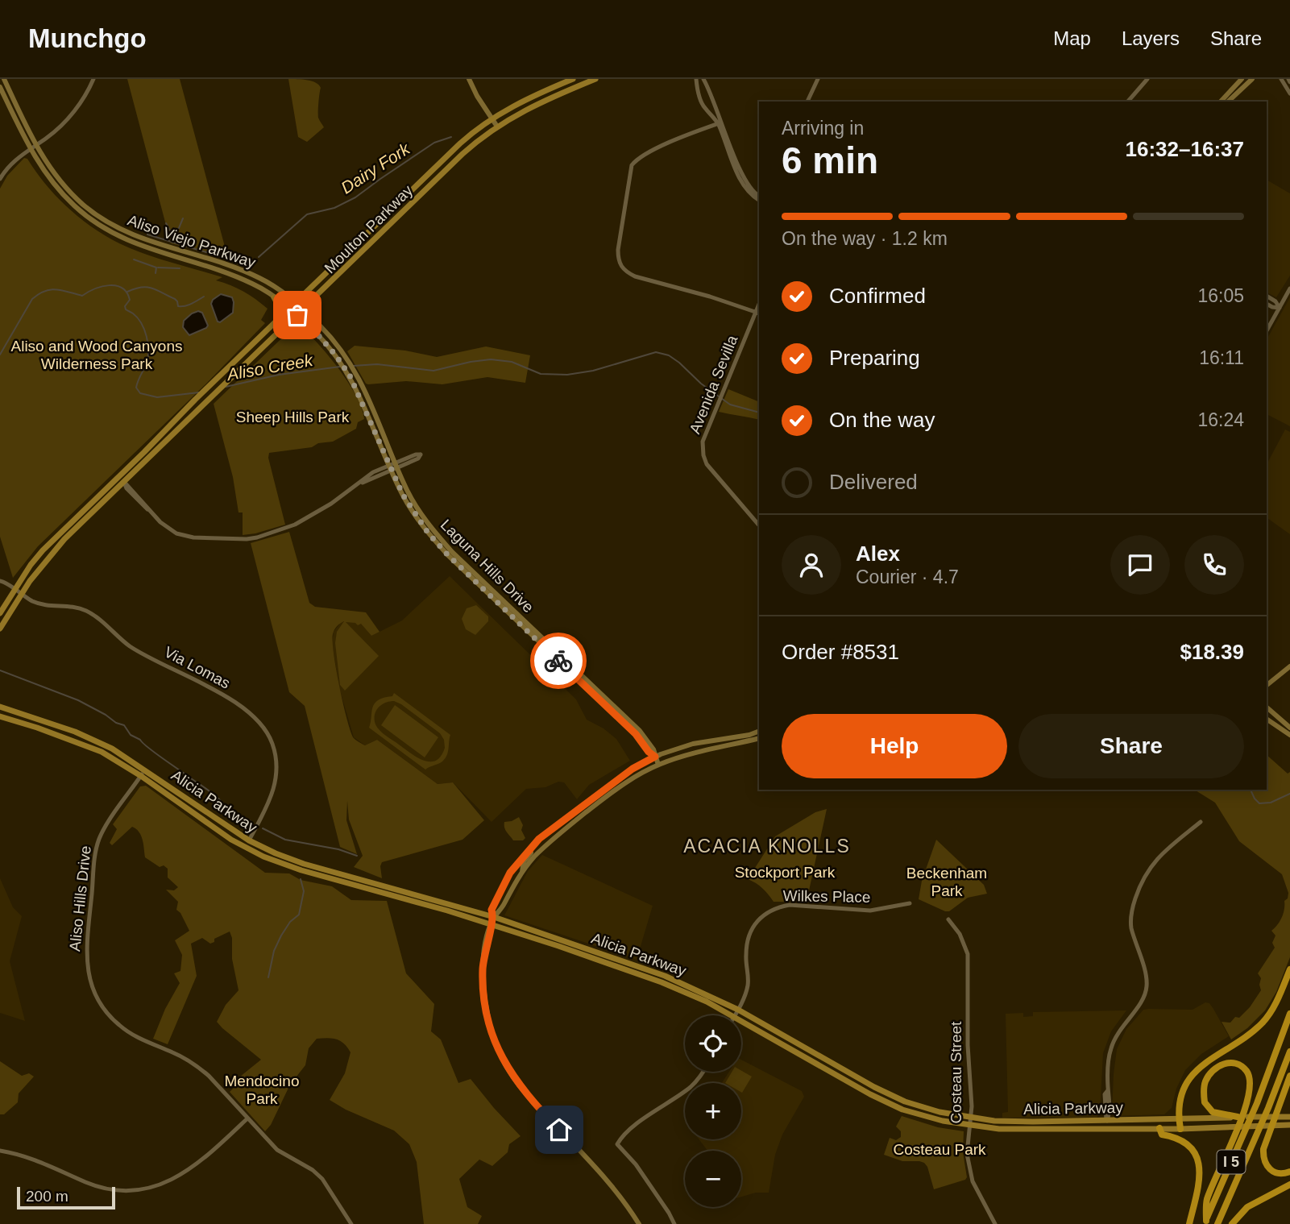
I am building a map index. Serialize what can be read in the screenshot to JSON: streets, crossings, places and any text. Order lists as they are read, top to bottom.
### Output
{
  "streets": {
    "highway": ["I 5"],
    "main road": [
      "Moulton Parkway",
      "Aliso Viejo Parkway",
      "Laguna Hills Drive",
      "Alicia Parkway"
    ],
    "street": [
      "Avenida Sevilla",
      "Via Lomas",
      "Wilkes Place",
      "Aliso Hills Drive",
      "Costeau Street"
    ]
  },
  "crossings": [
    ["Moulton Parkway", "Aliso Viejo Parkway"],
    ["Moulton Parkway", "Laguna Hills Drive"],
    ["Moulton Parkway", "Via Lomas"],
    ["Aliso Viejo Parkway", "Laguna Hills Drive"],
    ["Via Lomas", "Alicia Parkway"],
    ["Alicia Parkway", "Wilkes Place"],
    ["Alicia Parkway", "Aliso Hills Drive"],
    ["Alicia Parkway", "Costeau Street"]
  ],
  "districts": ["ACACIA KNOLLS"],
  "water": ["Dairy Fork", "Aliso Creek"],
  "parks": [
    "Aliso and Wood Canyons Wilderness Park",
    "Sheep Hills Park",
    "Stockport Park",
    "Beckenham Park",
    "Mendocino Park",
    "Costeau Park"
  ],
  "scale_bar": "200 m",
  "page": {
    "header": "Munchgo",
    "nav": ["Map", "Layers", "Share"],
    "heading": ["6 min", "Arriving in", "16:32–16:37"],
    "panel": [
      "Alex",
      "Courier · 4.7",
      "Order #8531",
      "$18.39"
    ],
    "bar": "On the way · 1.2 km",
    "list": [
      ["Confirmed", "16:05"],
      ["Preparing", "16:11"],
      ["On the way", "16:24"],
      "Delivered"
    ],
    "buttons": ["Help", "Share"],
    "map_buttons": ["+", "−"],
    "scale": "200 m"
  }
}
